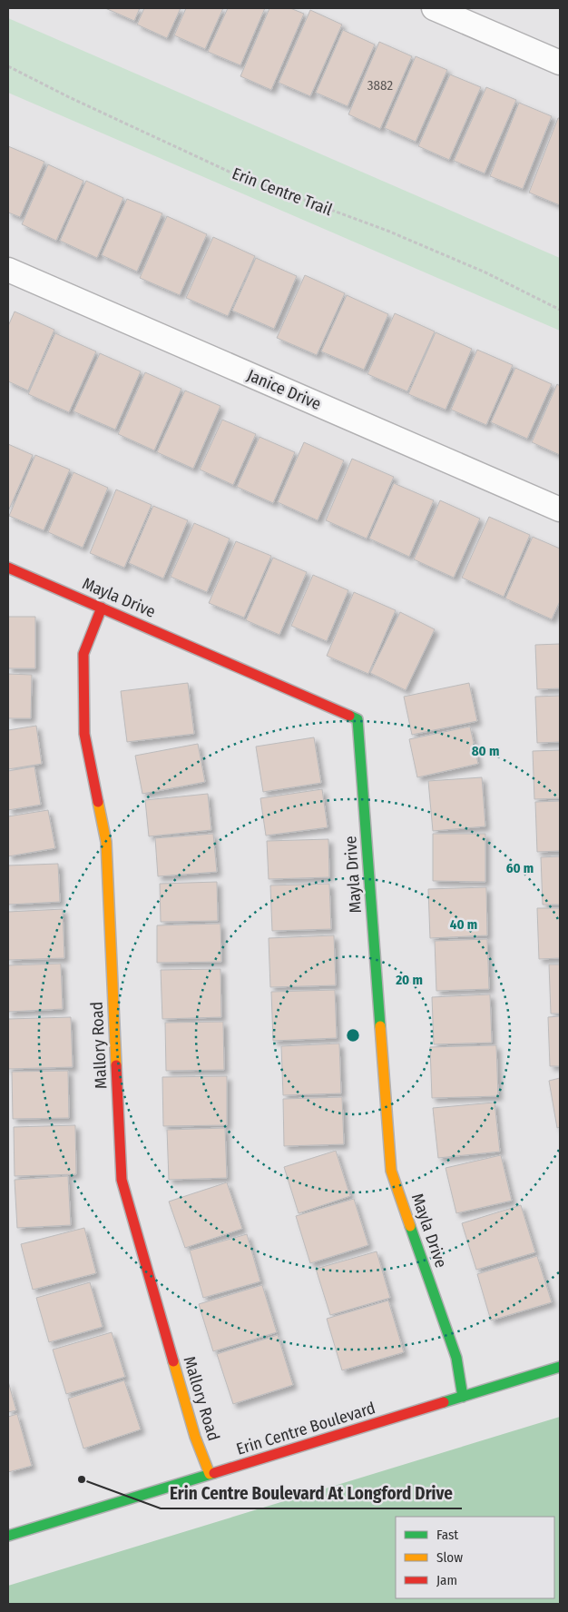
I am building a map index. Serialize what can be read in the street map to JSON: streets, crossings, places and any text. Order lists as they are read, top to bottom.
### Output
{
  "streets": {
    "street": [
      "Janice Drive",
      "Mayla Drive",
      "Mallory Road",
      "Erin Centre Boulevard"
    ],
    "path": ["Erin Centre Trail"]
  },
  "crossings": [
    ["Mayla Drive", "Mallory Road"],
    ["Mayla Drive", "Erin Centre Boulevard"],
    ["Mallory Road", "Erin Centre Boulevard"]
  ],
  "places": ["Erin Centre Boulevard At Longford Drive"],
  "house_numbers": ["3882"],
  "legend": ["Fast", "Slow", "Jam"],
  "rings": [
    "80 m",
    "60 m",
    "40 m",
    "20 m"
  ]
}
